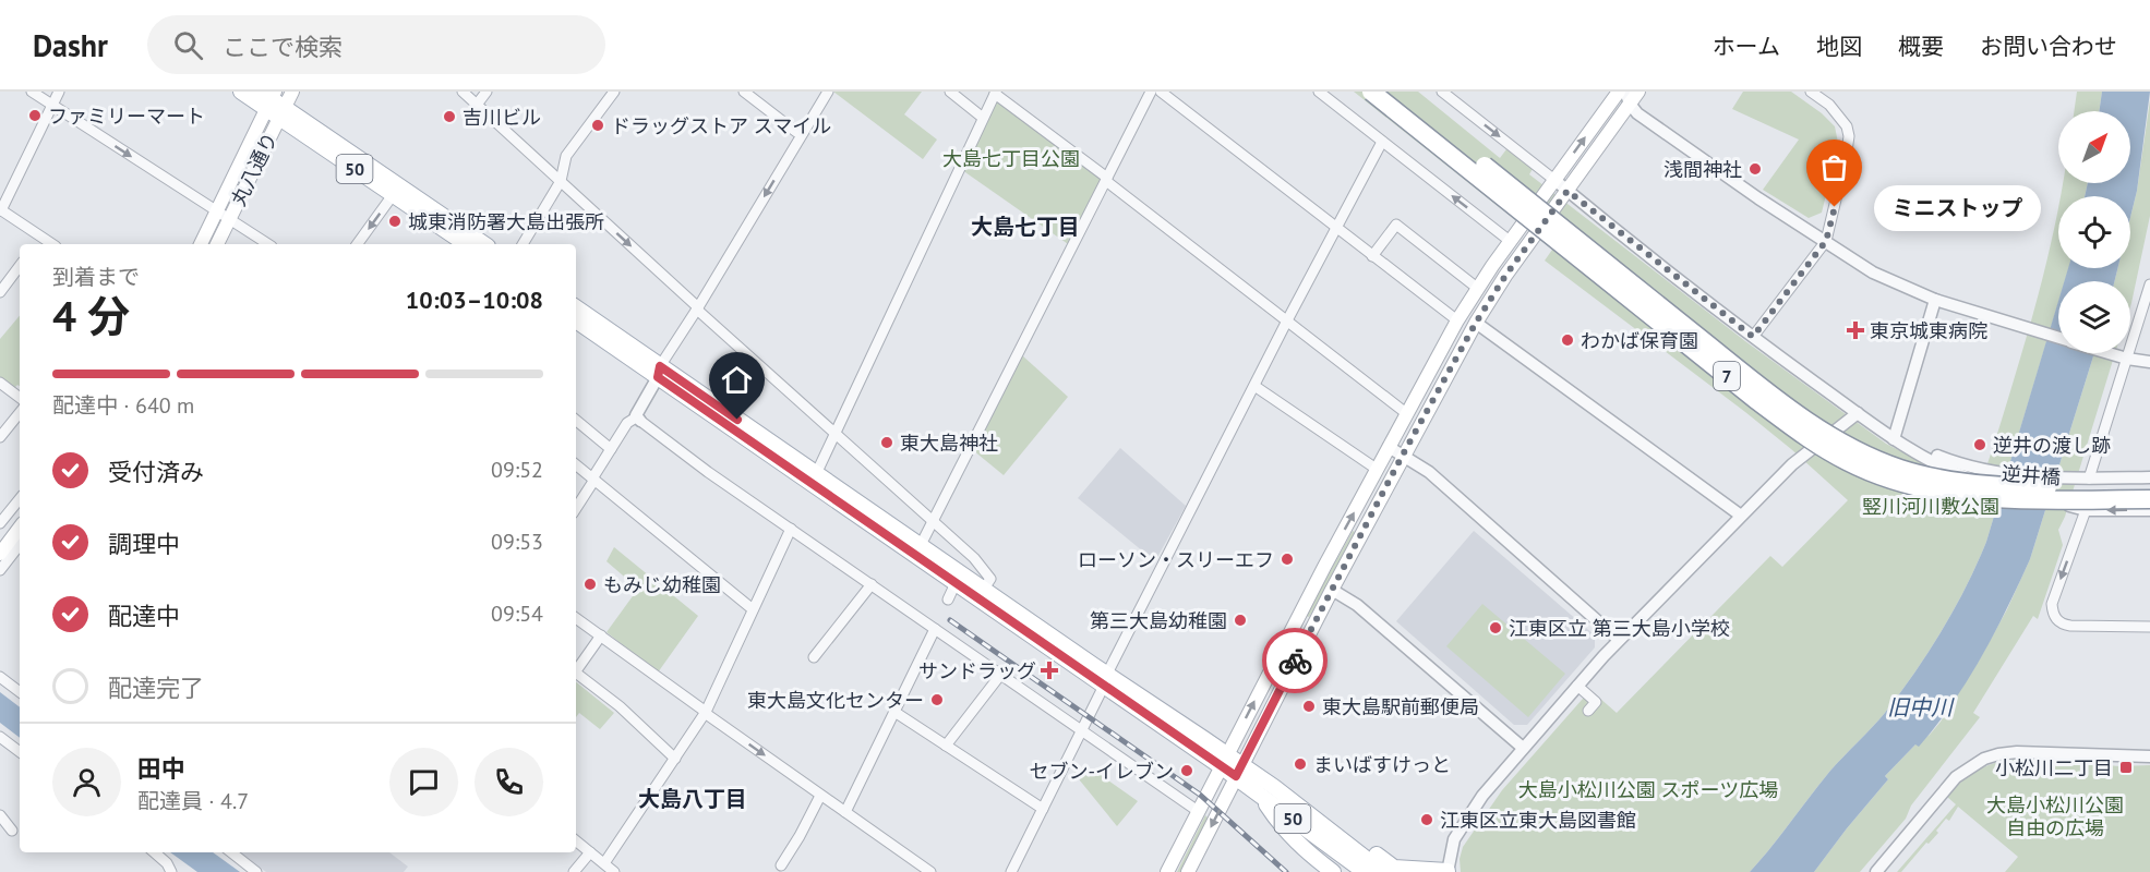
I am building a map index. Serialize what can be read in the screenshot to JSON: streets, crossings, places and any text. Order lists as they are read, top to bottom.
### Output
{
  "streets": {
    "highway": ["7"],
    "main road": ["丸八通り", "50"],
    "street": ["逆井橋"]
  },
  "crossings": [
    ["丸八通り", "50"]
  ],
  "districts": ["大島七丁目", "大島八丁目"],
  "water": ["旧中川"],
  "parks": [
    "大島七丁目公園",
    "竪川河川敷公園",
    "大島小松川公園 スポーツ広場",
    "大島小松川公園 自由の広場"
  ],
  "places": {
    "other": [
      "ファミリーマート",
      "吉川ビル",
      "ドラッグストア スマイル",
      "浅間神社",
      "ミニストップ",
      "城東消防署大島出張所",
      "わかば保育園",
      "東大島神社",
      "逆井の渡し跡",
      "ローソン・スリーエフ",
      "もみじ幼稚園",
      "第三大島幼稚園",
      "江東区立 第三大島小学校",
      "東大島文化センター",
      "東大島駅前郵便局",
      "まいばすけっと",
      "セブン-イレブン",
      "江東区立東大島図書館"
    ],
    "health": ["東京城東病院", "サンドラッグ"],
    "transit": ["小松川二丁目"]
  },
  "north": "top right",
  "page": {
    "header": "Dashr",
    "search": "ここで検索",
    "nav": [
      "ホーム",
      "地図",
      "概要",
      "お問い合わせ"
    ],
    "bubble": "ミニストップ",
    "heading": ["4 分", "到着まで", "10:03–10:08"],
    "panel": ["田中", "配達員 · 4.7"],
    "bar": "配達中 · 640 m",
    "list": [
      ["受付済み", "09:52"],
      ["調理中", "09:53"],
      ["配達中", "09:54"],
      "配達完了"
    ]
  }
}
